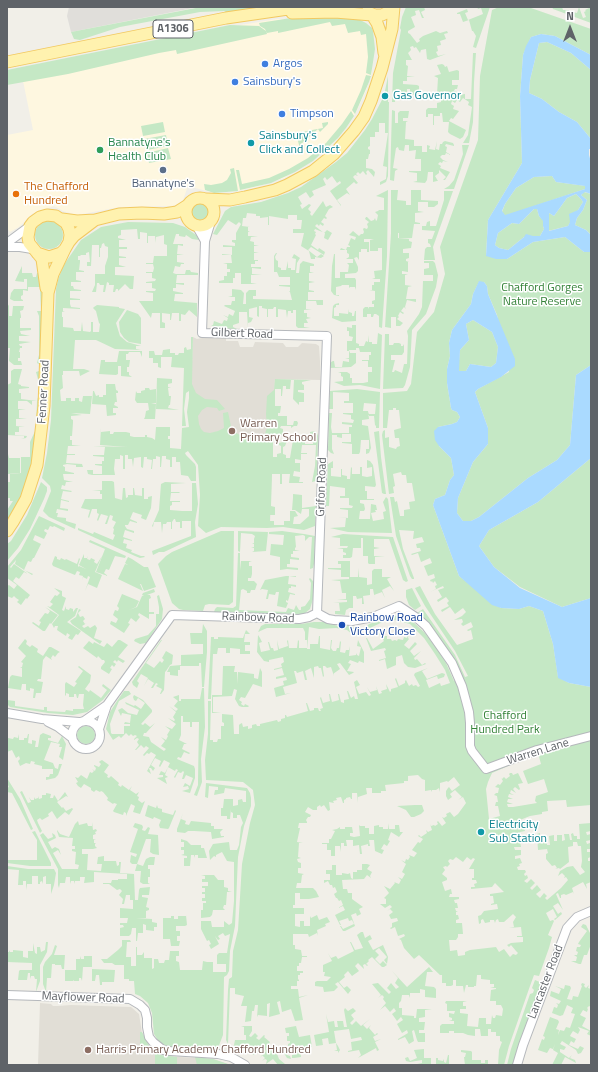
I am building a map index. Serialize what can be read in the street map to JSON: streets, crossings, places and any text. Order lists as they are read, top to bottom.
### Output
{
  "streets": {
    "main road": ["A1306", "Fenner Road"],
    "street": [
      "Gilbert Road",
      "Grifon Road",
      "Rainbow Road",
      "Warren Lane",
      "Lancaster Road",
      "Mayflower Road"
    ]
  },
  "crossings": [
    ["Gilbert Road", "Grifon Road"],
    ["Grifon Road", "Rainbow Road"],
    ["Grifon Road", "Warren Lane"],
    ["Rainbow Road", "Warren Lane"]
  ],
  "parks": ["Chafford Gorges Nature Reserve", "Chafford Hundred Park"],
  "places": [
    "Argos",
    "Sainsbury's",
    "Gas Governor",
    "Timpson",
    "Sainsbury's Click and Collect",
    "Bannatyne's Health Club",
    "Bannatyne's",
    "The Chafford Hundred",
    "Warren Primary School",
    "Rainbow Road Victory Close",
    "Electricity Sub Station",
    "Harris Primary Academy Chafford Hundred"
  ],
  "north": "top"
}
